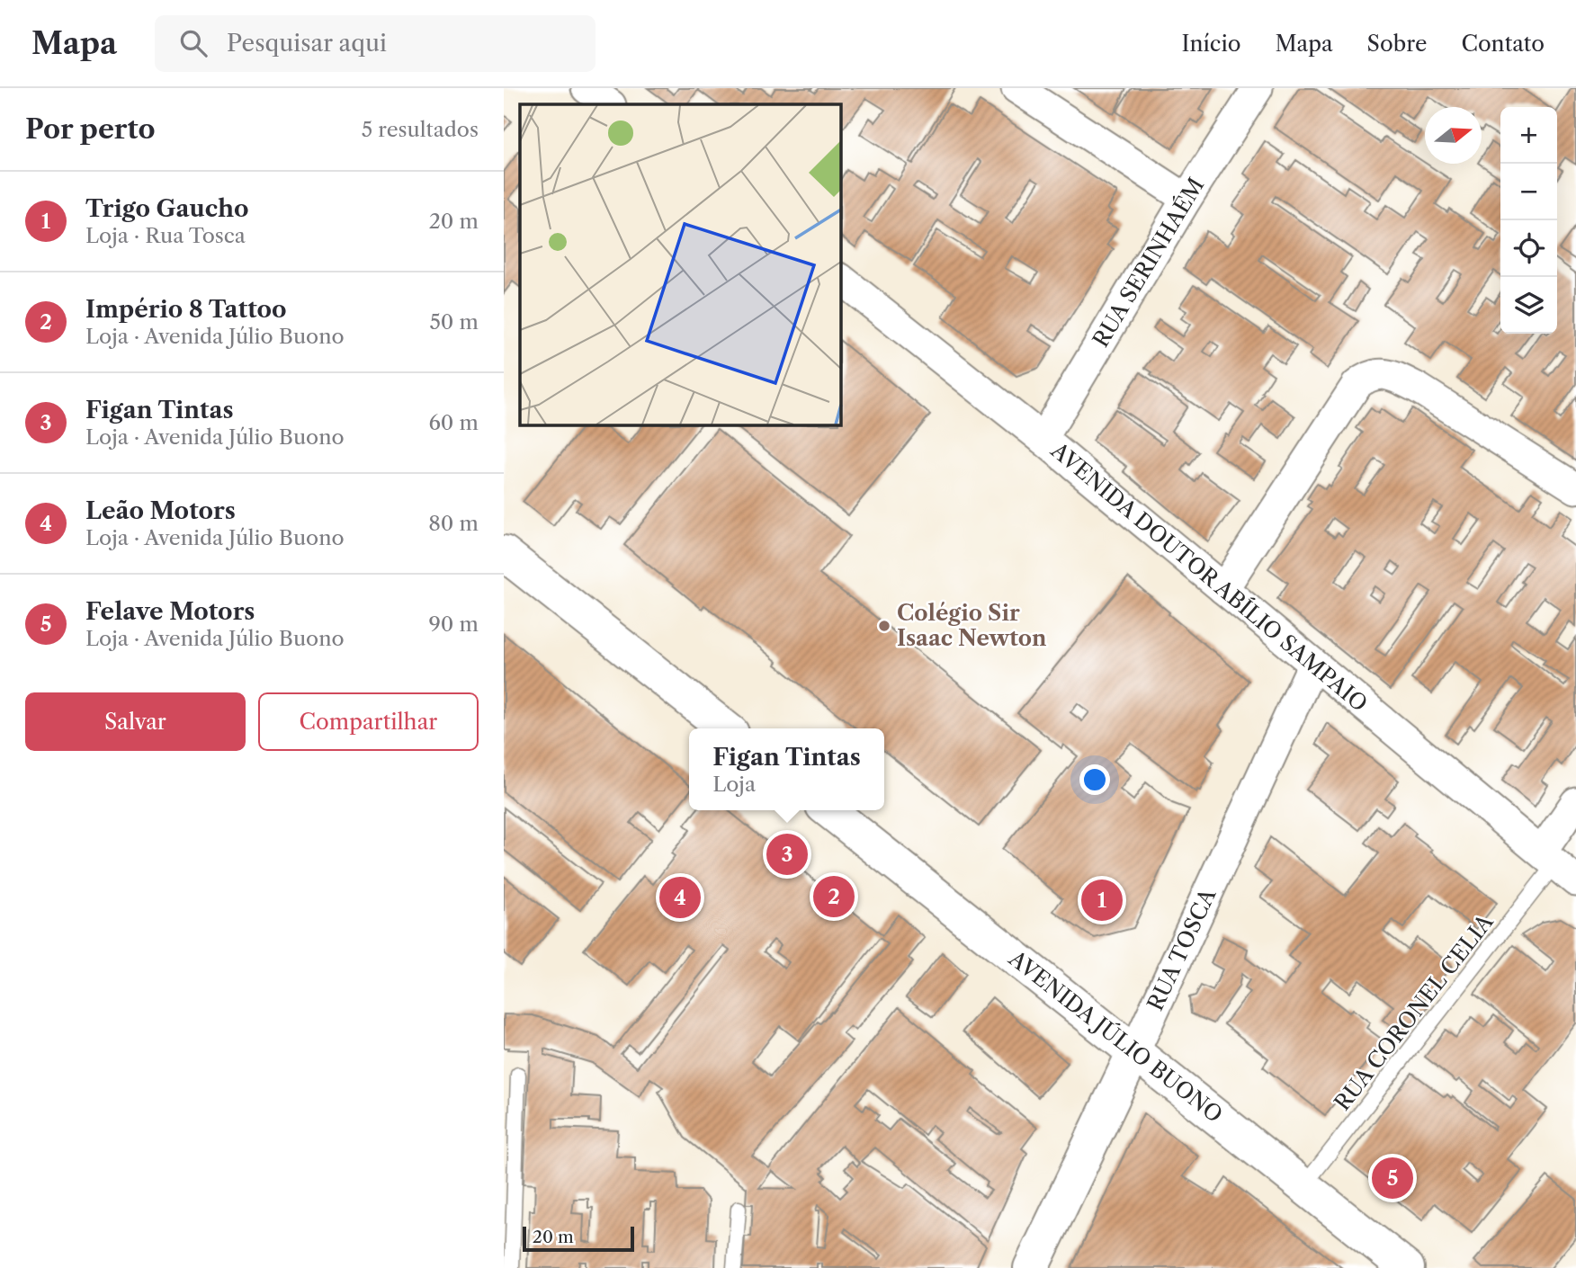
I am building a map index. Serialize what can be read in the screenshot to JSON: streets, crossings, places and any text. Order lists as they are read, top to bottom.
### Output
{
  "streets": {
    "main road": ["RUA TOSCA", "AVENIDA JÚLIO BUONO"],
    "street": ["RUA SERINHAÉM", "AVENIDA DOUTOR ABÍLIO SAMPAIO"],
    "lane": ["RUA CORONEL CELIA"]
  },
  "crossings": [
    ["RUA SERINHAÉM", "AVENIDA DOUTOR ABÍLIO SAMPAIO"],
    ["AVENIDA DOUTOR ABÍLIO SAMPAIO", "RUA TOSCA"],
    ["AVENIDA DOUTOR ABÍLIO SAMPAIO", "RUA CORONEL CELIA"],
    ["RUA TOSCA", "AVENIDA JÚLIO BUONO"],
    ["RUA CORONEL CELIA", "AVENIDA JÚLIO BUONO"]
  ],
  "places": ["Colégio Sir Isaac Newton"],
  "scale_bar": "20 m",
  "north": "right",
  "page": {
    "header": "Mapa",
    "search": "Pesquisar aqui",
    "nav": [
      "Início",
      "Mapa",
      "Sobre",
      "Contato"
    ],
    "heading": ["Por perto", "5 resultados"],
    "map_buttons": ["+", "−"],
    "list": [
      {
        "mark": "1",
        "name": "Trigo Gaucho",
        "note": "Loja · Rua Tosca",
        "value": "20 m"
      },
      {
        "mark": "2",
        "name": "Império 8 Tattoo",
        "note": "Loja · Avenida Júlio Buono",
        "value": "50 m"
      },
      {
        "mark": "3",
        "name": "Figan Tintas",
        "note": "Loja · Avenida Júlio Buono",
        "value": "60 m"
      },
      {
        "mark": "4",
        "name": "Leão Motors",
        "note": "Loja · Avenida Júlio Buono",
        "value": "80 m"
      },
      {
        "mark": "5",
        "name": "Felave Motors",
        "note": "Loja · Avenida Júlio Buono",
        "value": "90 m"
      }
    ],
    "buttons": ["Salvar", "Compartilhar"],
    "popup": ["Figan Tintas", "Loja"],
    "pins": [
      "3",
      "2",
      "4",
      "1",
      "5"
    ],
    "scale": "20 m"
  }
}
